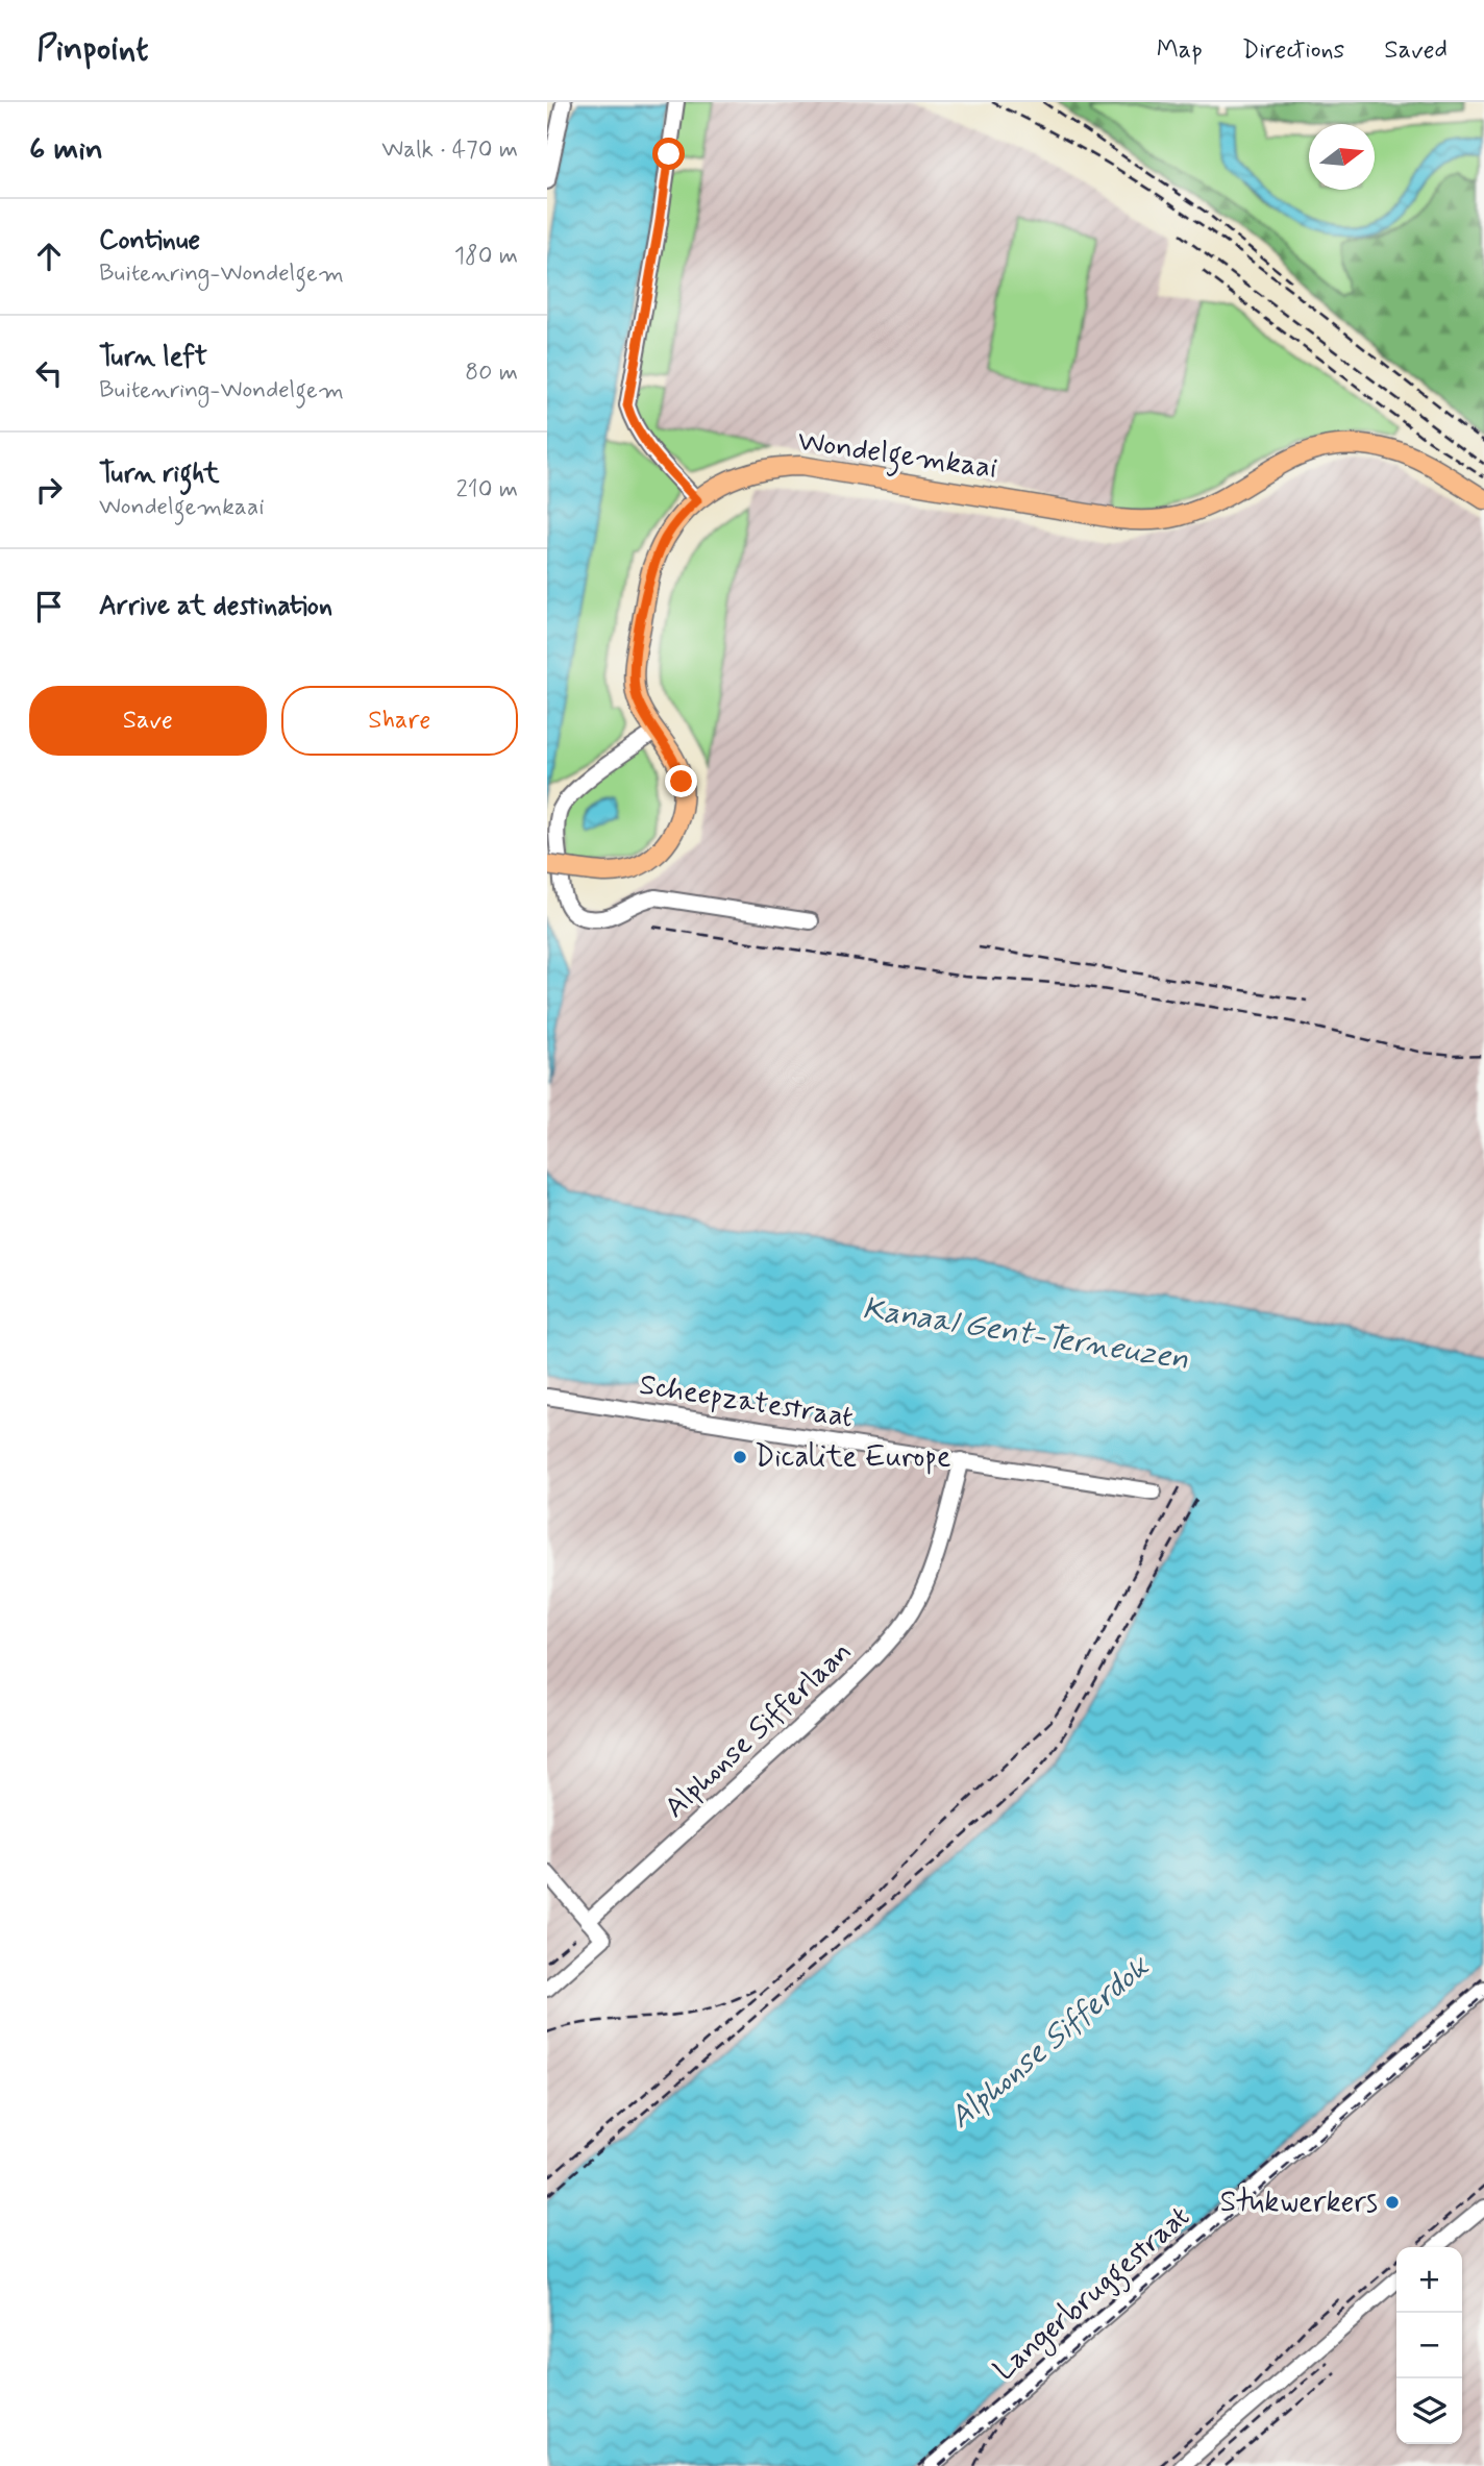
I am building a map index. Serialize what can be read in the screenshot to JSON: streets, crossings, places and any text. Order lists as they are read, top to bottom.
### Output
{
  "streets": {
    "main road": ["Wondelgemkaai"],
    "street": ["Scheepzatestraat", "Alphonse Sifferlaan", "Langerbruggestraat"]
  },
  "crossings": [
    ["Scheepzatestraat", "Alphonse Sifferlaan"]
  ],
  "water": ["Kanaal Gent-Terneuzen", "Alphonse Sifferdok"],
  "places": ["Dicalite Europe", "Stukwerkers"],
  "north": "right",
  "page": {
    "header": "Pinpoint",
    "nav": ["Map", "Directions", "Saved"],
    "heading": ["6 min", "Walk · 470 m"],
    "list": [
      ["Continue", "Buitenring-Wondelgem", "180 m"],
      ["Turn left", "Buitenring-Wondelgem", "80 m"],
      ["Turn right", "Wondelgemkaai", "210 m"],
      "Arrive at destination"
    ],
    "buttons": ["Save", "Share"],
    "map_buttons": ["+", "−"]
  }
}
